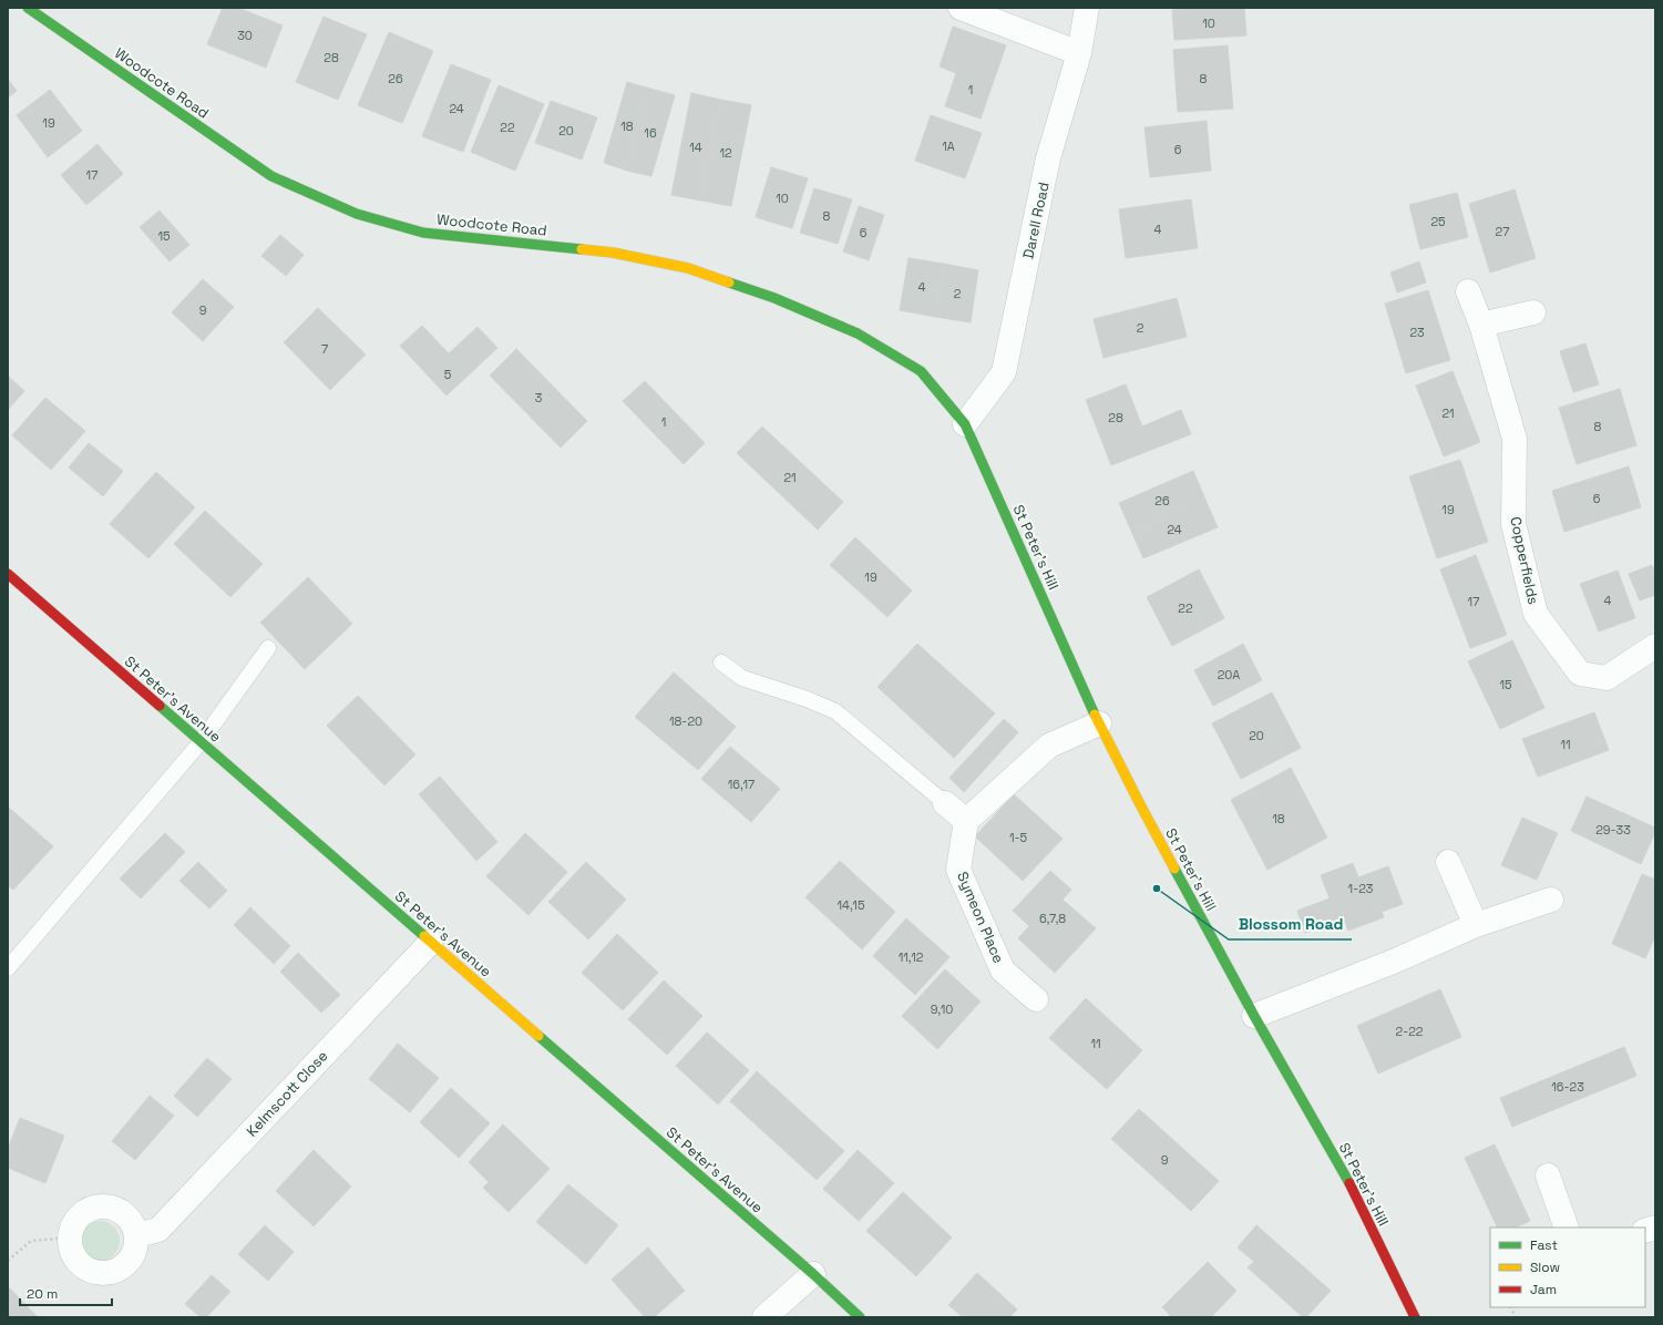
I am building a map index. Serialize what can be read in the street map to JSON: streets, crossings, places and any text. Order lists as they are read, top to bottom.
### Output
{
  "streets": {
    "main road": ["Woodcote Road", "St Peter's Hill", "St Peter's Avenue"],
    "street": [
      "Darell Road",
      "Copperfields",
      "Symeon Place",
      "Kelmscott Close"
    ]
  },
  "crossings": [
    ["Woodcote Road", "Darell Road"],
    ["Woodcote Road", "St Peter's Hill"],
    ["Darell Road", "St Peter's Hill"],
    ["St Peter's Avenue", "Kelmscott Close"]
  ],
  "places": ["Blossom Road"],
  "house_numbers": [
    "10",
    "30",
    "28",
    "26",
    "8",
    "1",
    "24",
    "19",
    "18",
    "22",
    "20",
    "16",
    "1A",
    "14",
    "6",
    "12",
    "17",
    "10",
    "8",
    "25",
    "4",
    "27",
    "6",
    "15",
    "4",
    "2",
    "9",
    "2",
    "23",
    "7",
    "5",
    "3",
    "21",
    "28",
    "1",
    "8",
    "21",
    "6",
    "26",
    "19",
    "24",
    "19",
    "4",
    "17",
    "22",
    "20A",
    "15",
    "18-20",
    "20",
    "11",
    "16,17",
    "18",
    "29-33",
    "1-5",
    "1-23",
    "14,15",
    "6,7,8",
    "11,12",
    "9,10",
    "2-22",
    "11",
    "16-23",
    "9"
  ],
  "legend": ["Fast", "Slow", "Jam"],
  "scale_bar": "20 m"
}
